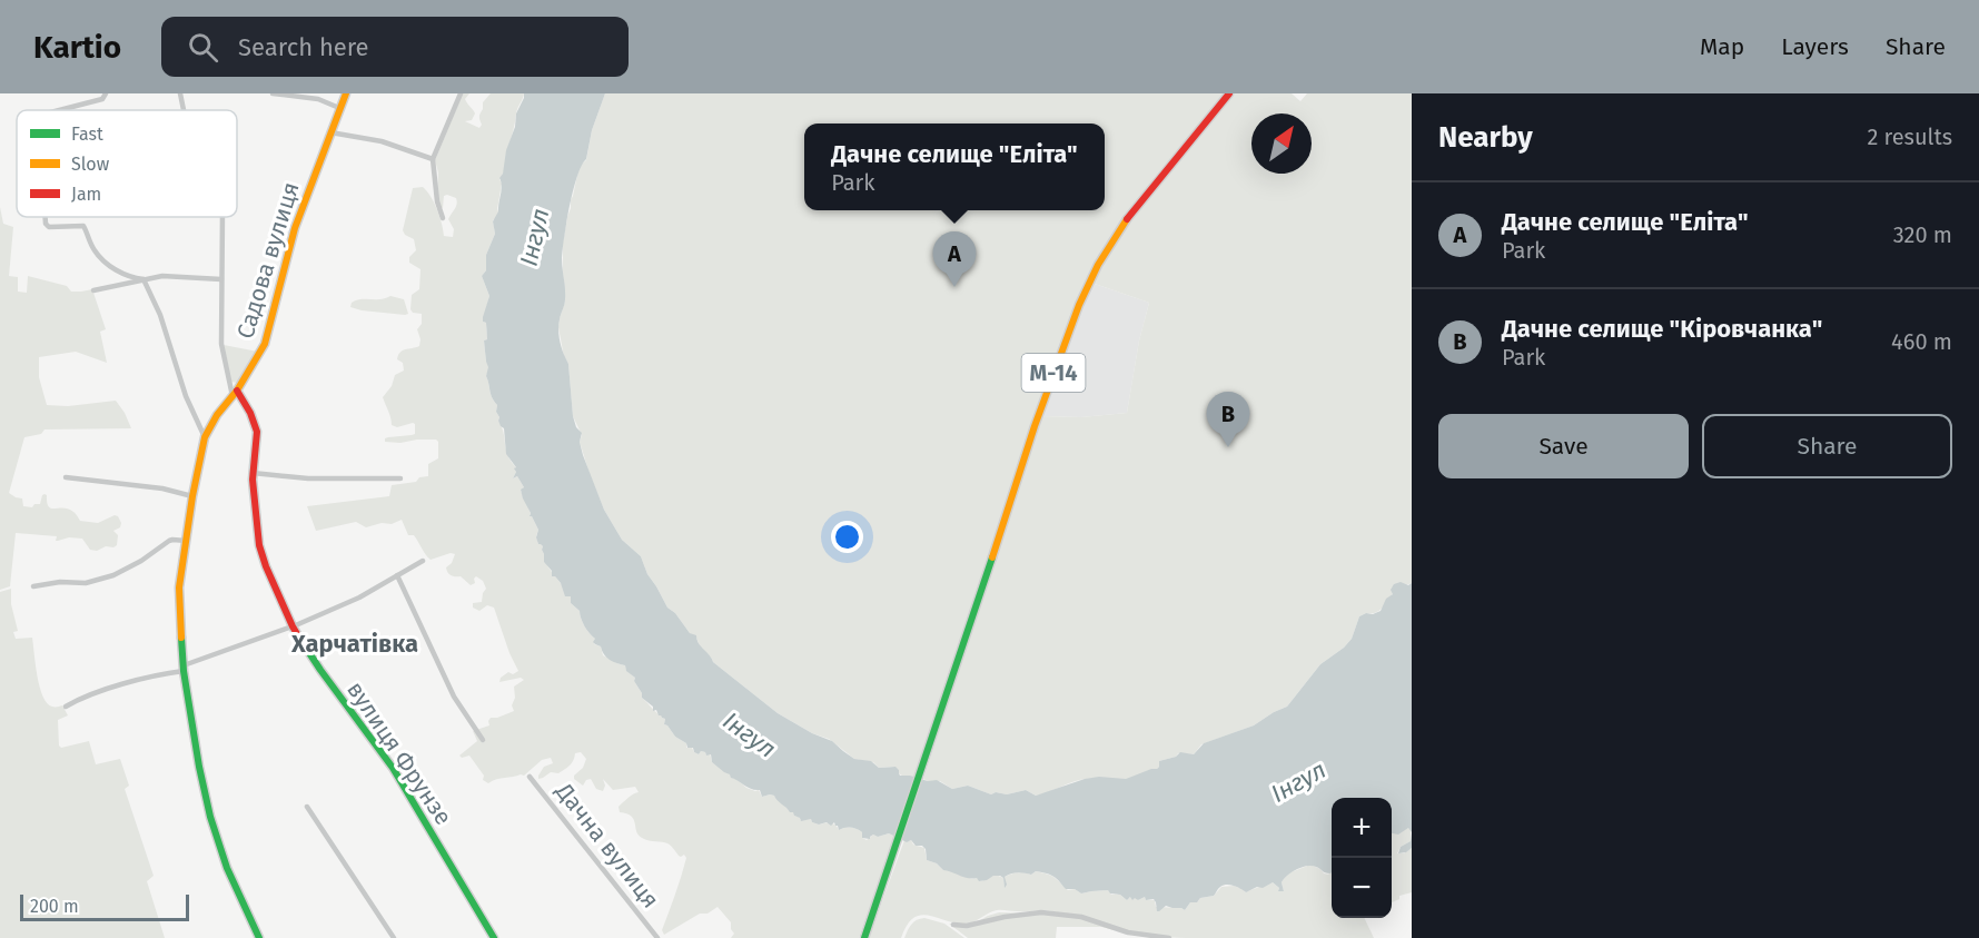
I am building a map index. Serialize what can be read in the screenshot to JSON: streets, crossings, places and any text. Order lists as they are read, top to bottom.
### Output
{
  "streets": {
    "main road": ["Садова вулиця", "М-14", "вулиця Фрунзе"],
    "street": ["Дачна вулиця"]
  },
  "crossings": [
    ["Садова вулиця", "вулиця Фрунзе"]
  ],
  "districts": ["Харчатівка"],
  "water": ["Інгул"],
  "legend": ["Fast", "Slow", "Jam"],
  "scale_bar": "200 m",
  "north": "top right",
  "page": {
    "header": "Kartio",
    "search": "Search here",
    "nav": ["Map", "Layers", "Share"],
    "heading": ["Nearby", "2 results"],
    "popup": ["Дачне селище \"Еліта\"", "Park"],
    "list": [
      {
        "mark": "A",
        "name": "Дачне селище \"Еліта\"",
        "note": "Park",
        "value": "320 m"
      },
      {
        "mark": "B",
        "name": "Дачне селище \"Кіровчанка\"",
        "note": "Park",
        "value": "460 m"
      }
    ],
    "pins": ["A", "B"],
    "buttons": ["Save", "Share"],
    "map_buttons": ["+", "−"],
    "scale": "200 m"
  }
}
